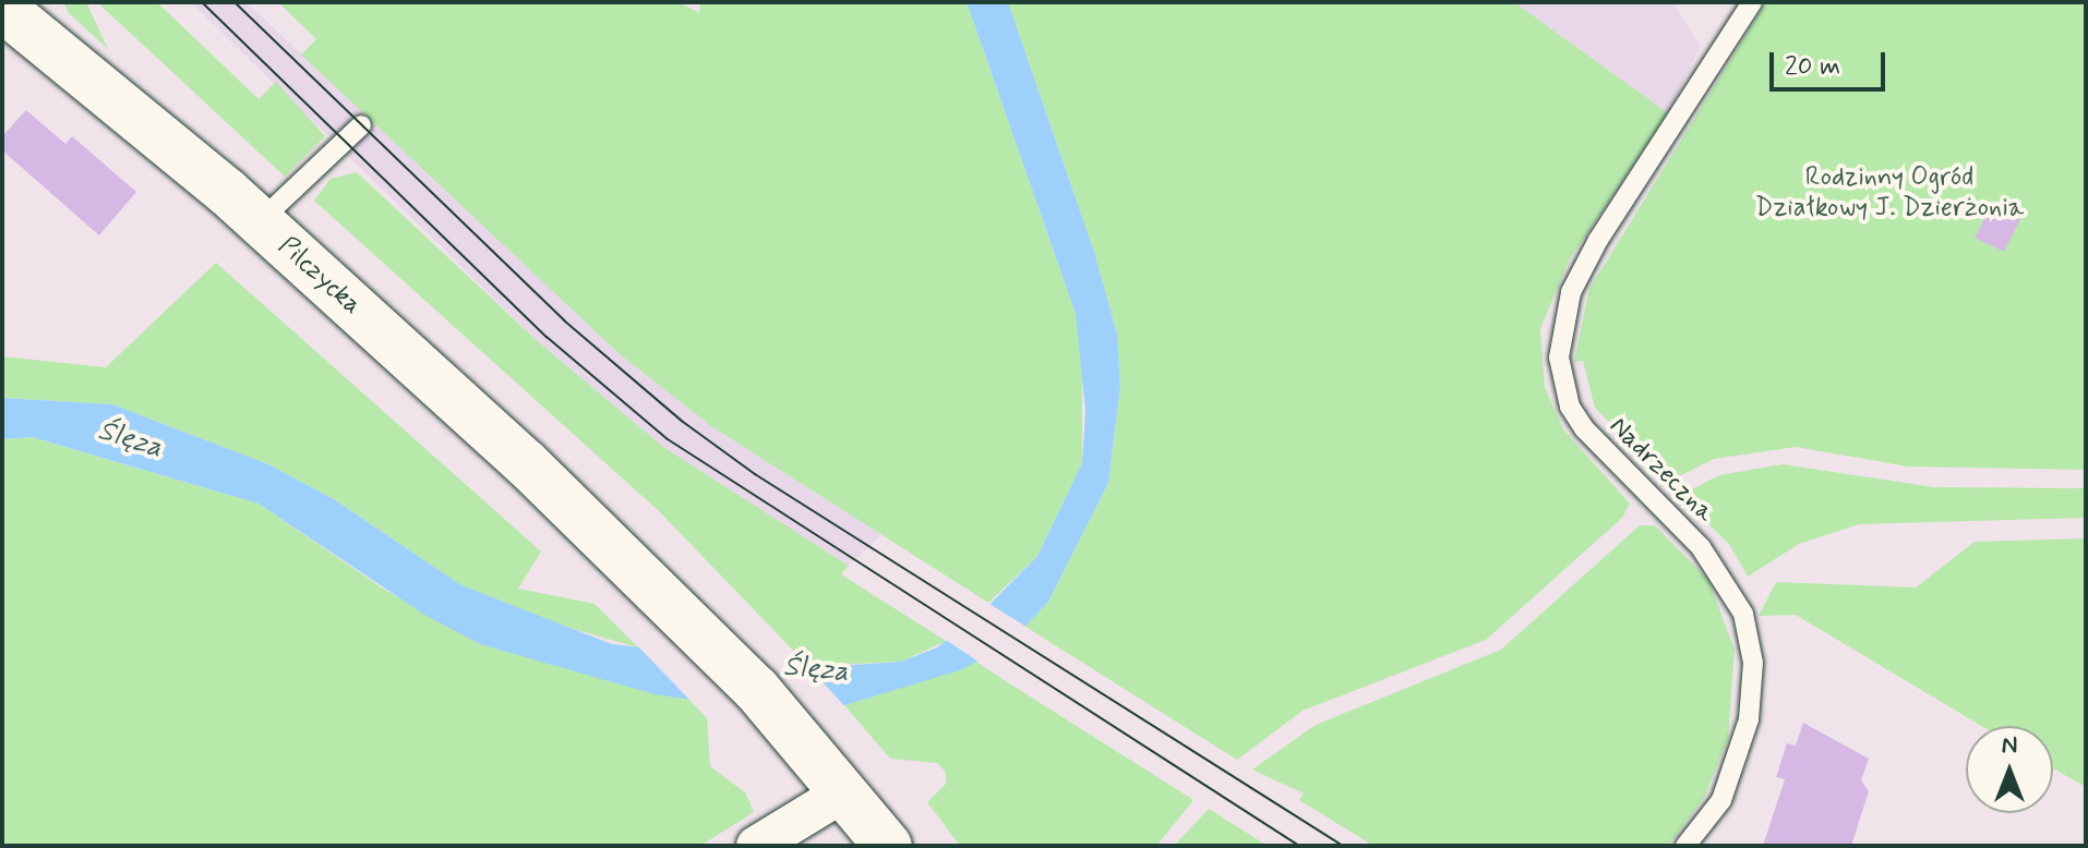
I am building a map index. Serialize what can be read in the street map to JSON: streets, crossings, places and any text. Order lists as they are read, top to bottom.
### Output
{
  "streets": {
    "street": ["Pilczycka"],
    "lane": ["Nadrzeczna"]
  },
  "water": ["Ślęza"],
  "parks": ["Rodzinny Ogród Działkowy J. Dzierżonia"],
  "scale_bar": "20 m",
  "north": "top"
}
